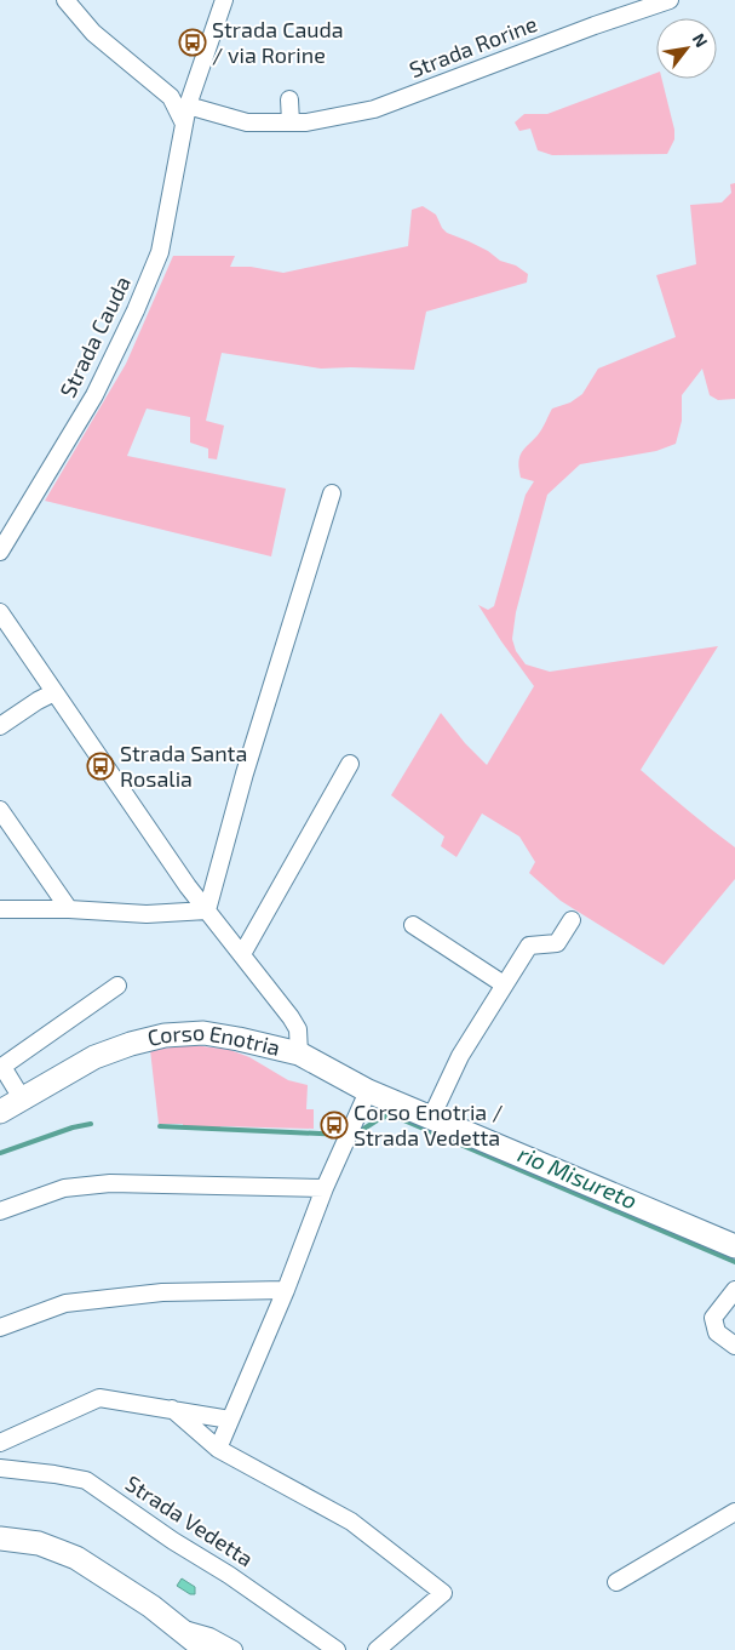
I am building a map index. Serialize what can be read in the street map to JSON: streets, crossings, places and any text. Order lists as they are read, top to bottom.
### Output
{
  "streets": {
    "main road": ["Corso Enotria"],
    "street": ["Strada Rorine", "Strada Cauda", "Strada Vedetta"]
  },
  "crossings": [
    ["Strada Rorine", "Strada Cauda"]
  ],
  "water": ["rio Misureto"],
  "places": {
    "bus stop": ["Strada Cauda / via Rorine", "Strada Santa Rosalia", "Corso Enotria / Strada Vedetta"]
  },
  "north": "top right"
}
